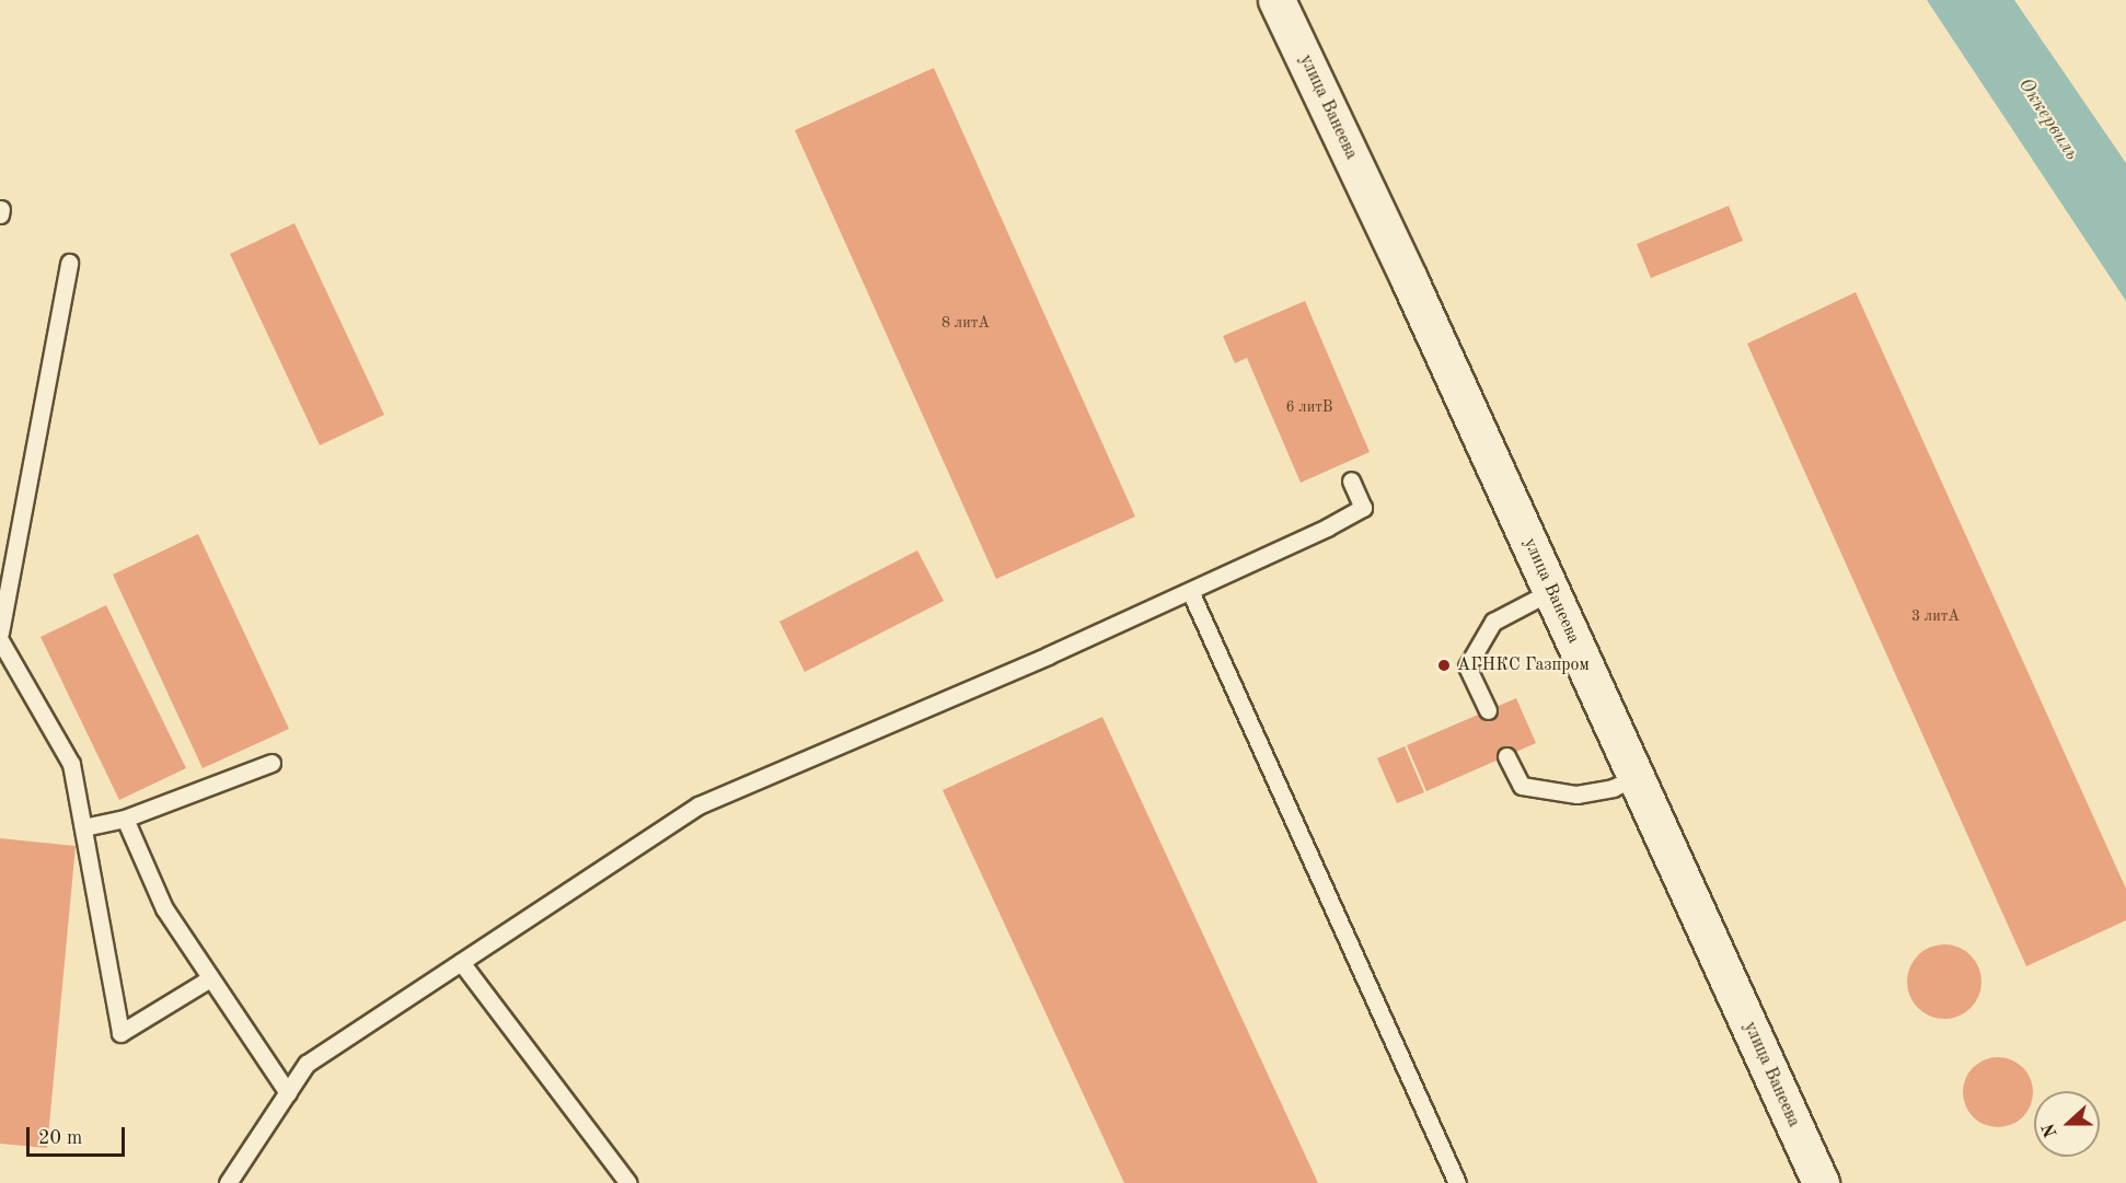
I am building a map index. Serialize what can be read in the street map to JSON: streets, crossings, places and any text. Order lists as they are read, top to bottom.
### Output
{
  "streets": {
    "street": ["улица Ванеева"]
  },
  "water": ["Оккервиль"],
  "places": ["АГНКС Газпром"],
  "house_numbers": ["8 литА", "6 литВ", "3 литА"],
  "scale_bar": "20 m",
  "north": "left"
}
